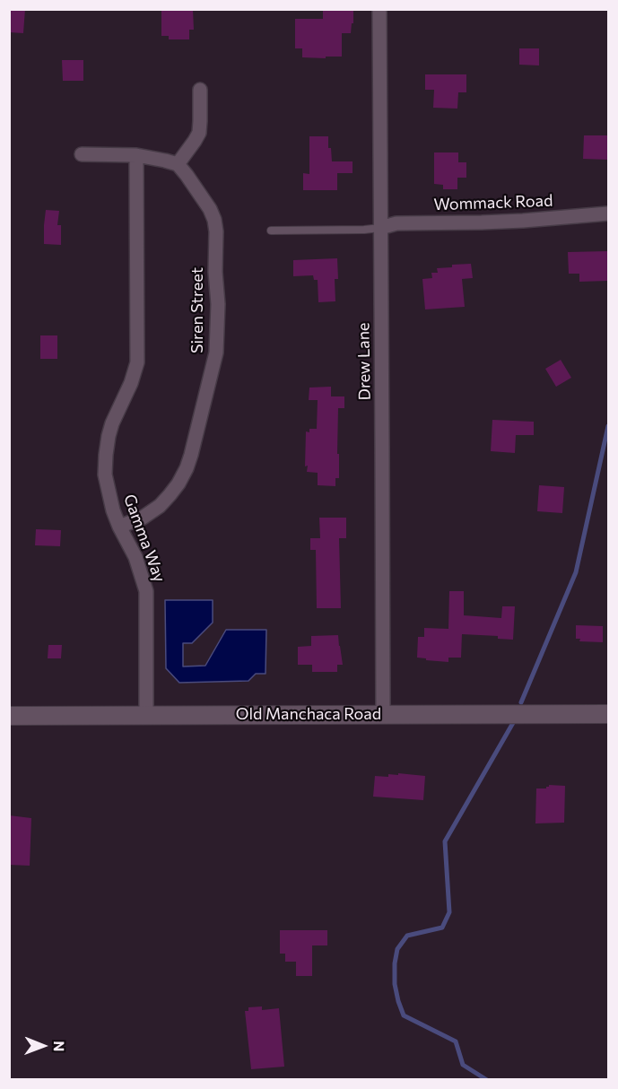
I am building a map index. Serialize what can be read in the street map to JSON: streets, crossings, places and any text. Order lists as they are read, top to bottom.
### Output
{
  "streets": {
    "street": [
      "Wommack Road",
      "Siren Street",
      "Drew Lane",
      "Gamma Way",
      "Old Manchaca Road"
    ]
  },
  "crossings": [
    ["Wommack Road", "Drew Lane"],
    ["Siren Street", "Gamma Way"],
    ["Drew Lane", "Old Manchaca Road"],
    ["Gamma Way", "Old Manchaca Road"]
  ],
  "north": "right"
}
